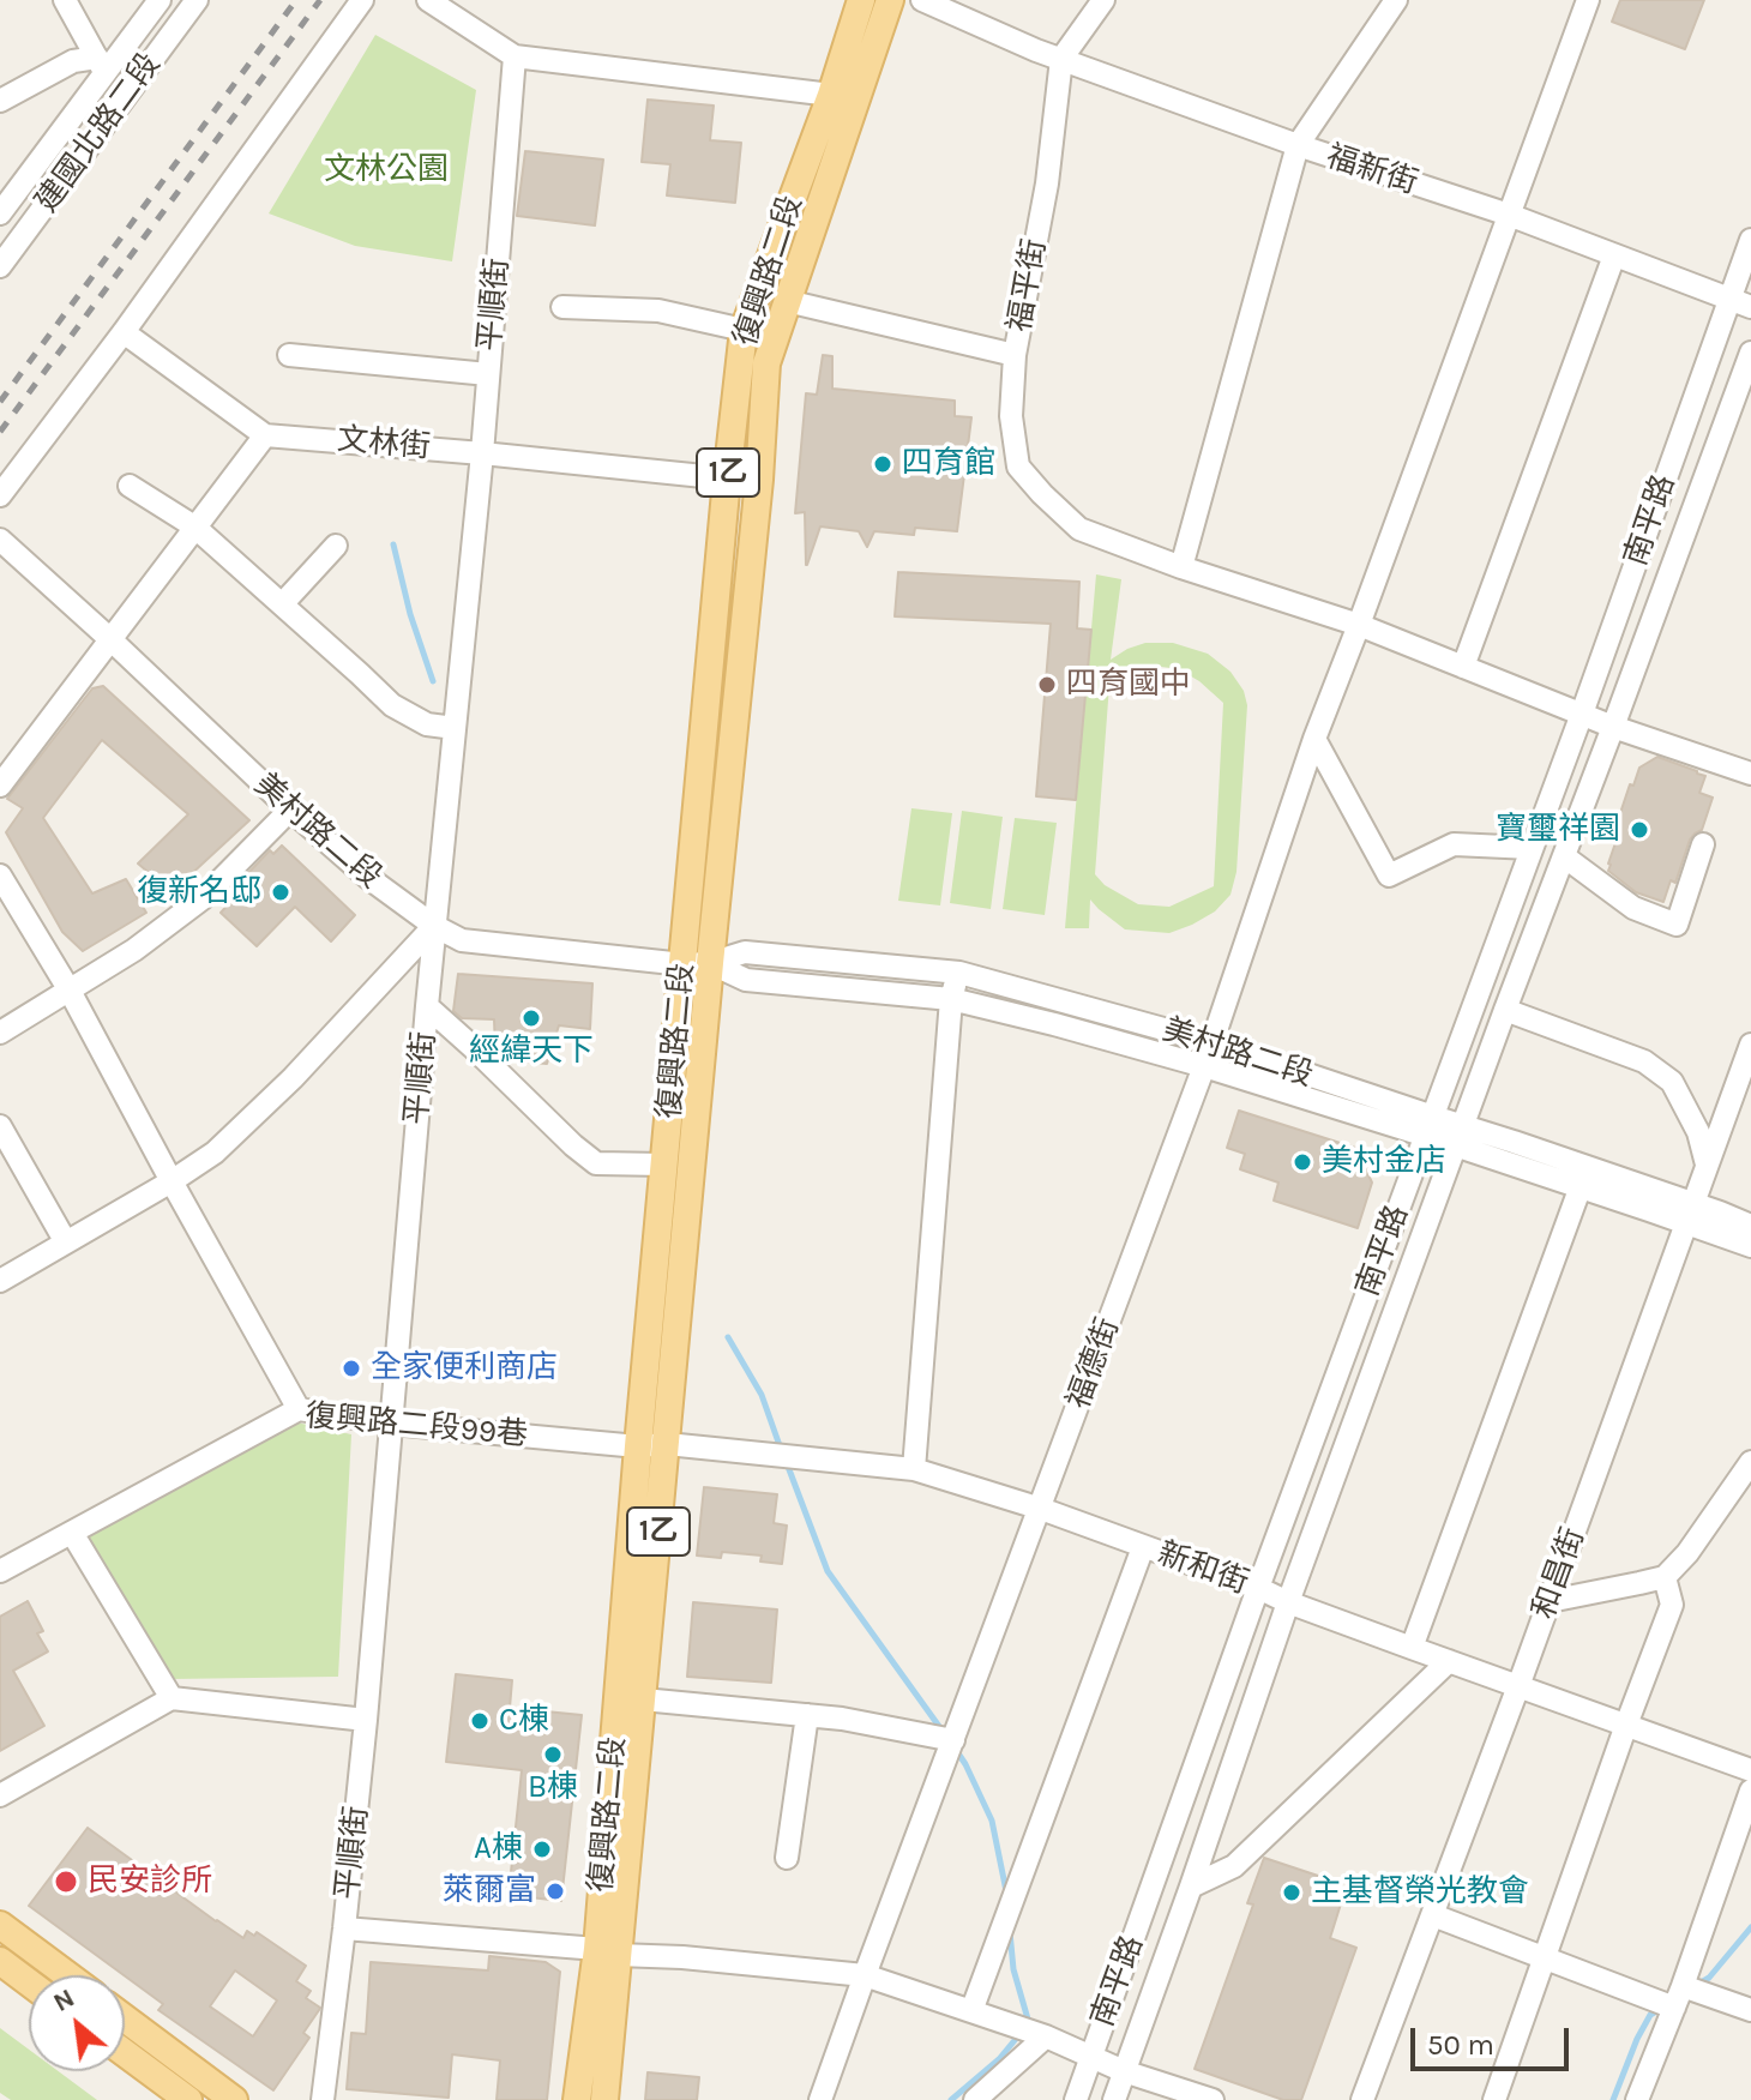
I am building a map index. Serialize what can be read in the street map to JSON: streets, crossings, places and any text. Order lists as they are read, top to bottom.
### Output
{
  "streets": {
    "main road": ["復興路二段", "1乙"],
    "street": [
      "建國北路二段",
      "福新街",
      "福平街",
      "平順街",
      "文林街",
      "南平路",
      "美村路二段",
      "福德街",
      "復興路二段99巷",
      "新和街",
      "和昌街"
    ]
  },
  "crossings": [
    ["福新街", "福平街"],
    ["福新街", "南平路"],
    ["福新街", "福德街"],
    ["復興路二段", "文林街"],
    ["復興路二段", "美村路二段"],
    ["復興路二段", "復興路二段99巷"],
    ["復興路二段", "新和街"],
    ["福平街", "南平路"],
    ["福平街", "福德街"],
    ["平順街", "文林街"],
    ["平順街", "美村路二段"],
    ["平順街", "復興路二段99巷"],
    ["南平路", "美村路二段"],
    ["南平路", "新和街"],
    ["美村路二段", "福德街"],
    ["美村路二段", "和昌街"],
    ["福德街", "新和街"],
    ["復興路二段99巷", "新和街"],
    ["新和街", "和昌街"]
  ],
  "parks": ["文林公園"],
  "places": [
    "四育館",
    "四育國中",
    "寶璽祥園",
    "復新名邸",
    "經緯天下",
    "美村金店",
    "全家便利商店",
    "C棟",
    "B棟",
    "A棟",
    "民安診所",
    "萊爾富",
    "主基督榮光教會"
  ],
  "scale_bar": "50 m",
  "north": "top left"
}
